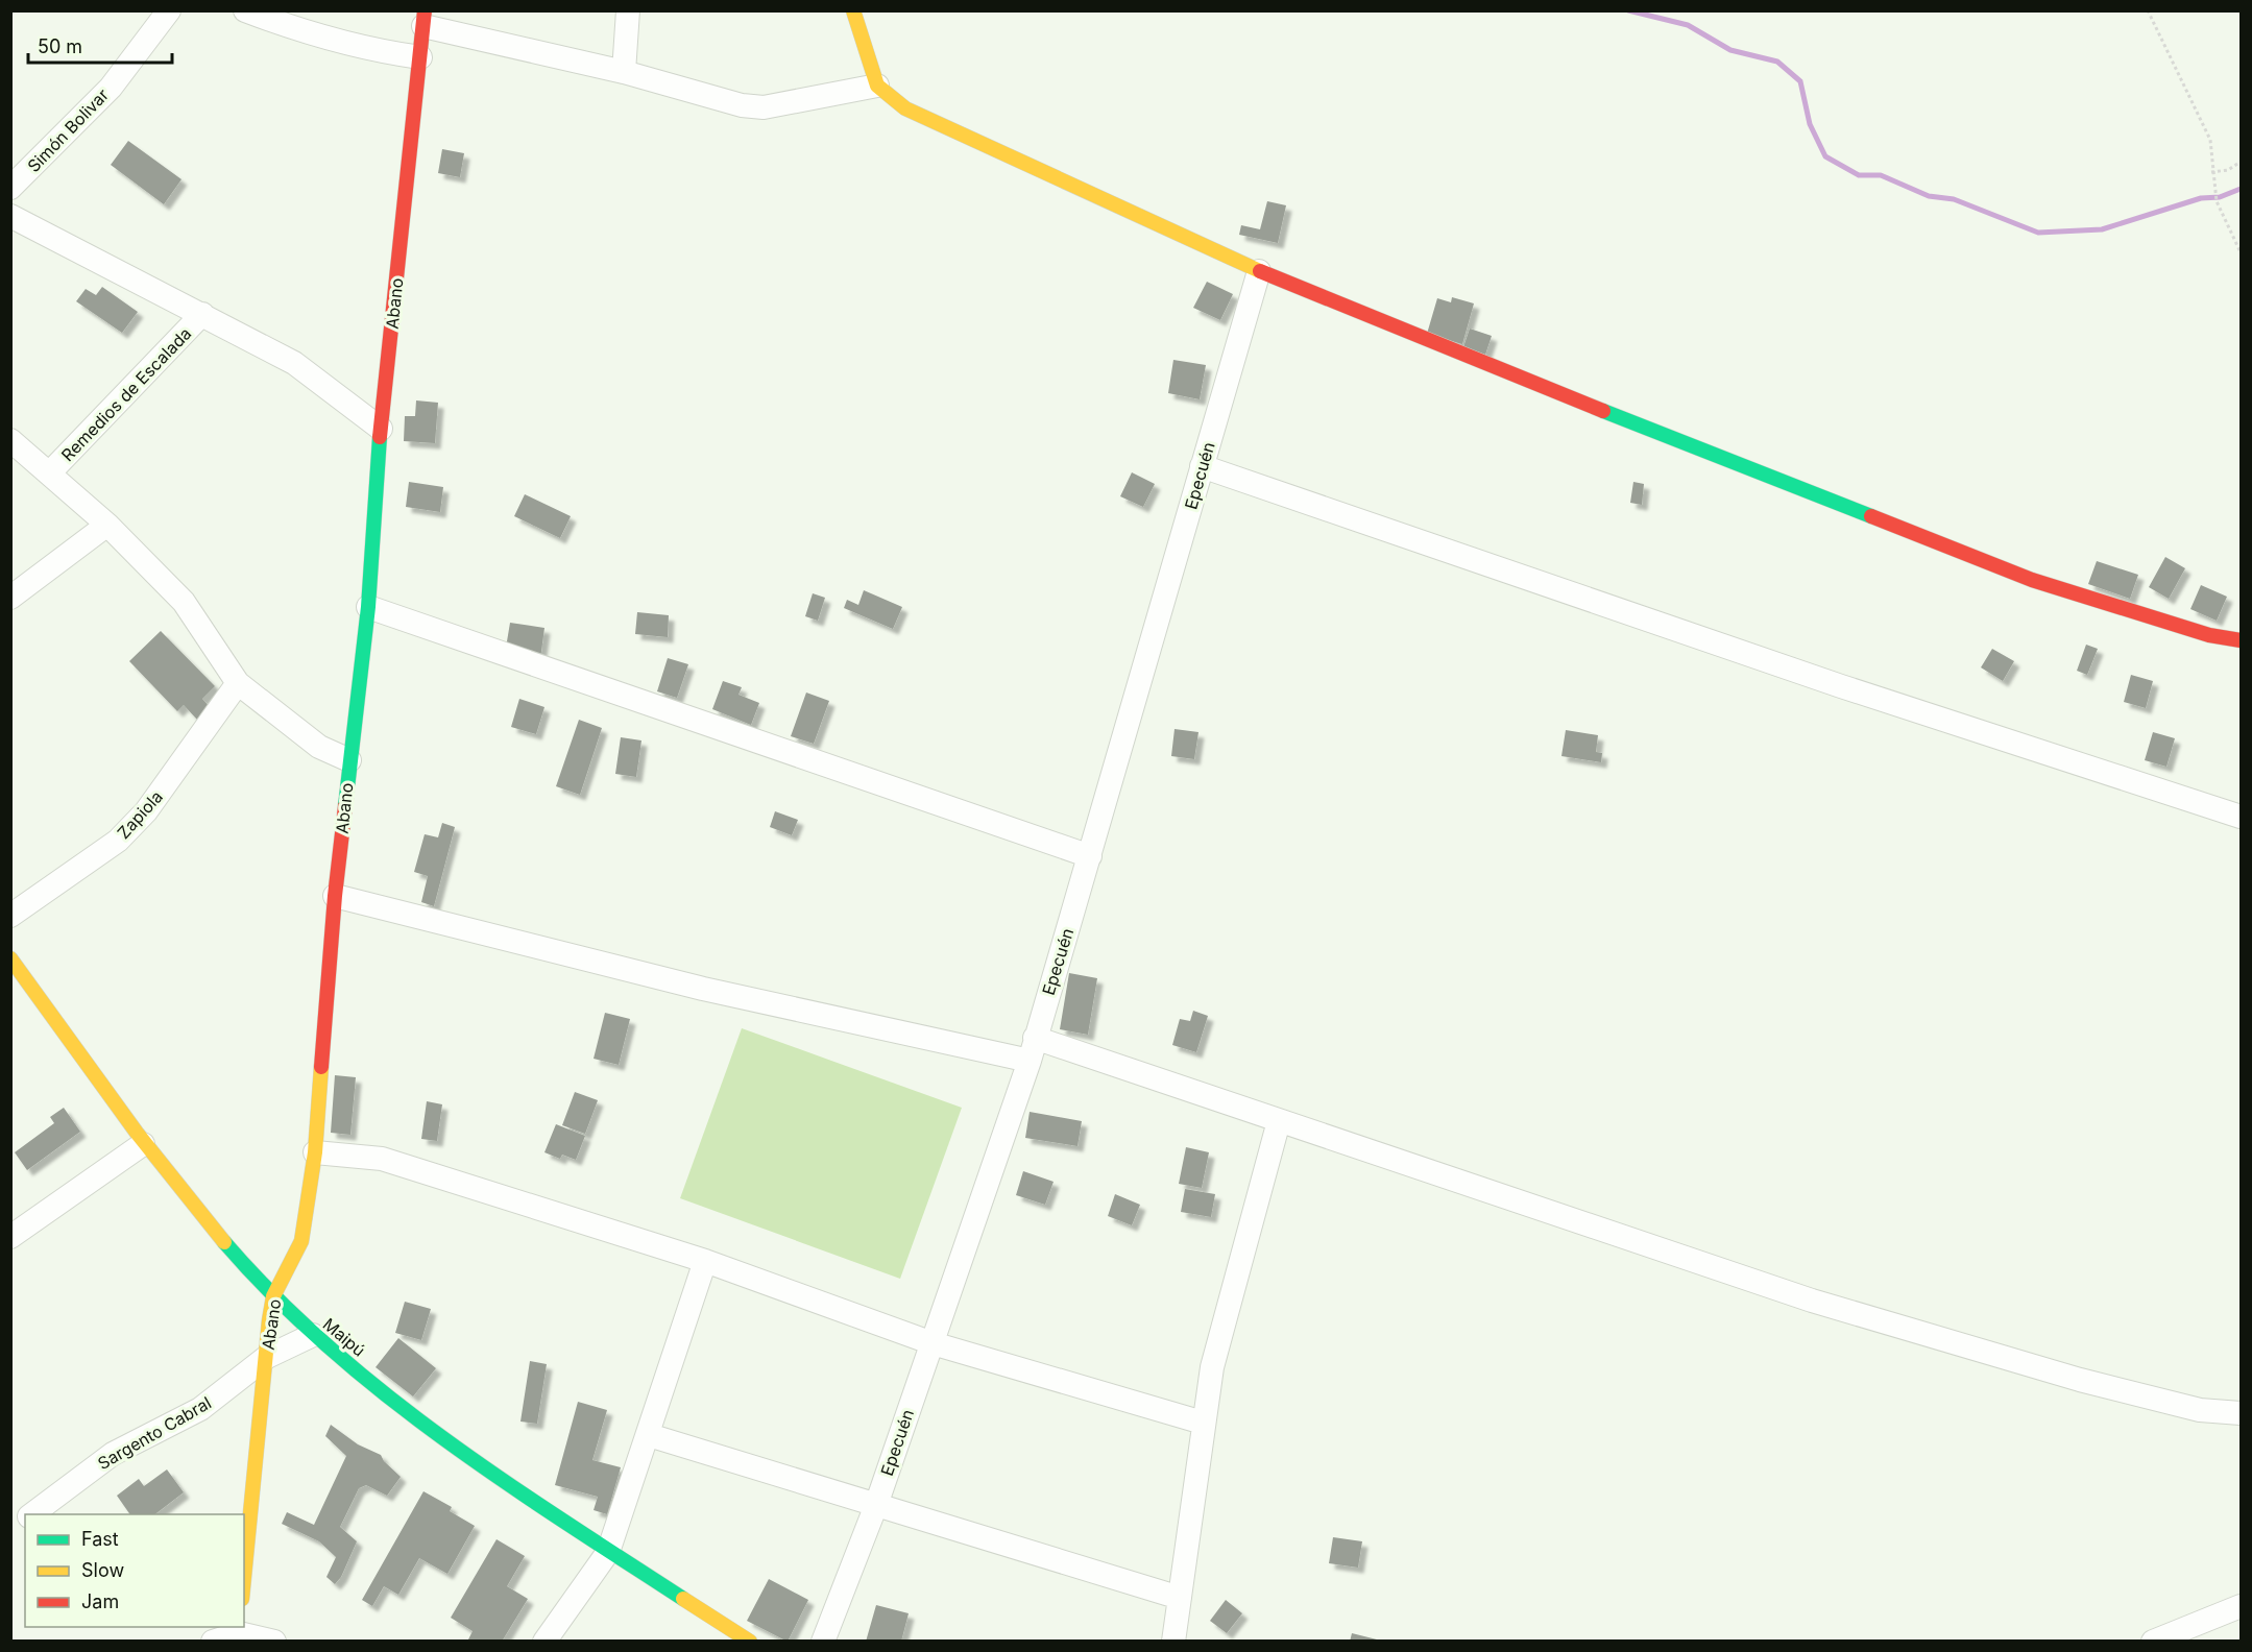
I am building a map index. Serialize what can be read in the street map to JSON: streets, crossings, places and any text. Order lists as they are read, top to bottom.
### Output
{
  "streets": {
    "street": [
      "Simón Bolivar",
      "Abano",
      "Remedios de Escalada",
      "Epecuén",
      "Zapiola",
      "Maipú",
      "Sargento Cabral"
    ]
  },
  "crossings": [
    ["Abano", "Maipú"],
    ["Abano", "Sargento Cabral"],
    ["Maipú", "Sargento Cabral"]
  ],
  "legend": ["Fast", "Slow", "Jam"],
  "scale_bar": "50 m"
}
